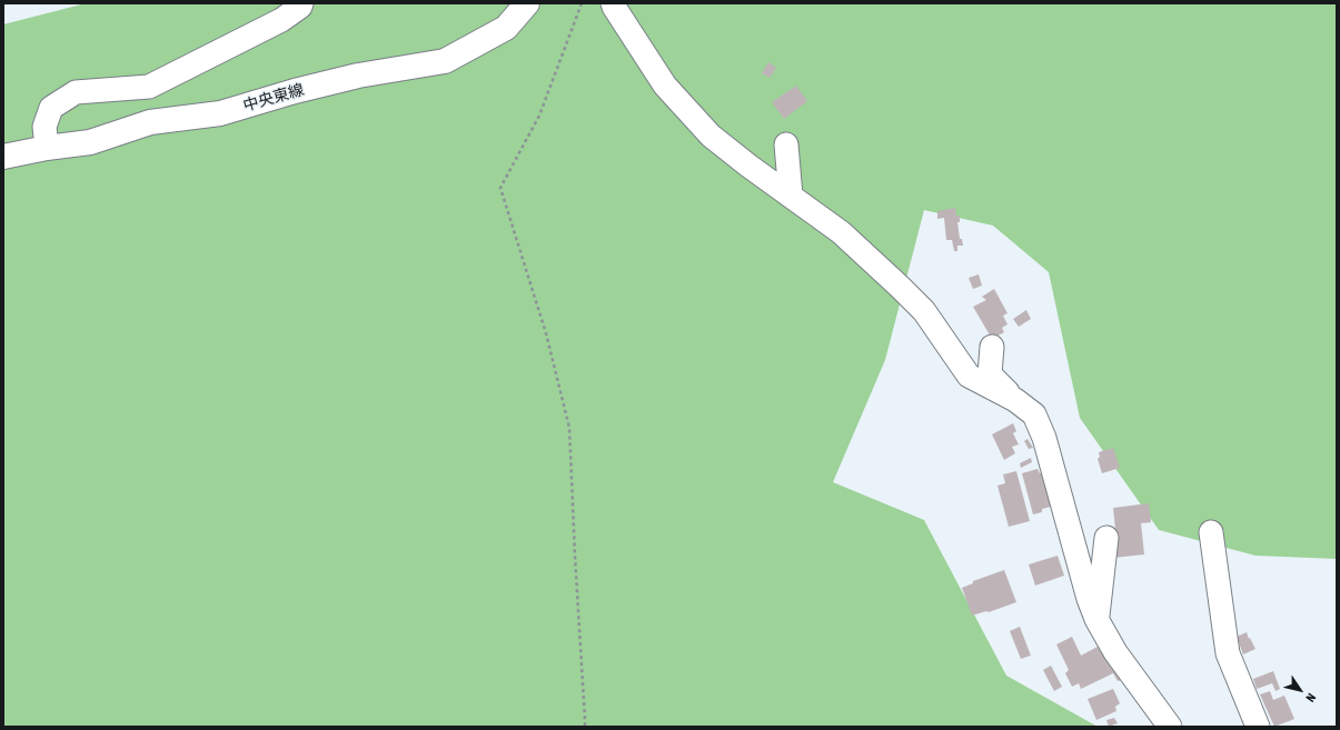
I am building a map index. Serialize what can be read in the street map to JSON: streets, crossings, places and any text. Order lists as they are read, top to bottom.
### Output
{
  "streets": {
    "street": ["中央東線"]
  },
  "north": "bottom right"
}
